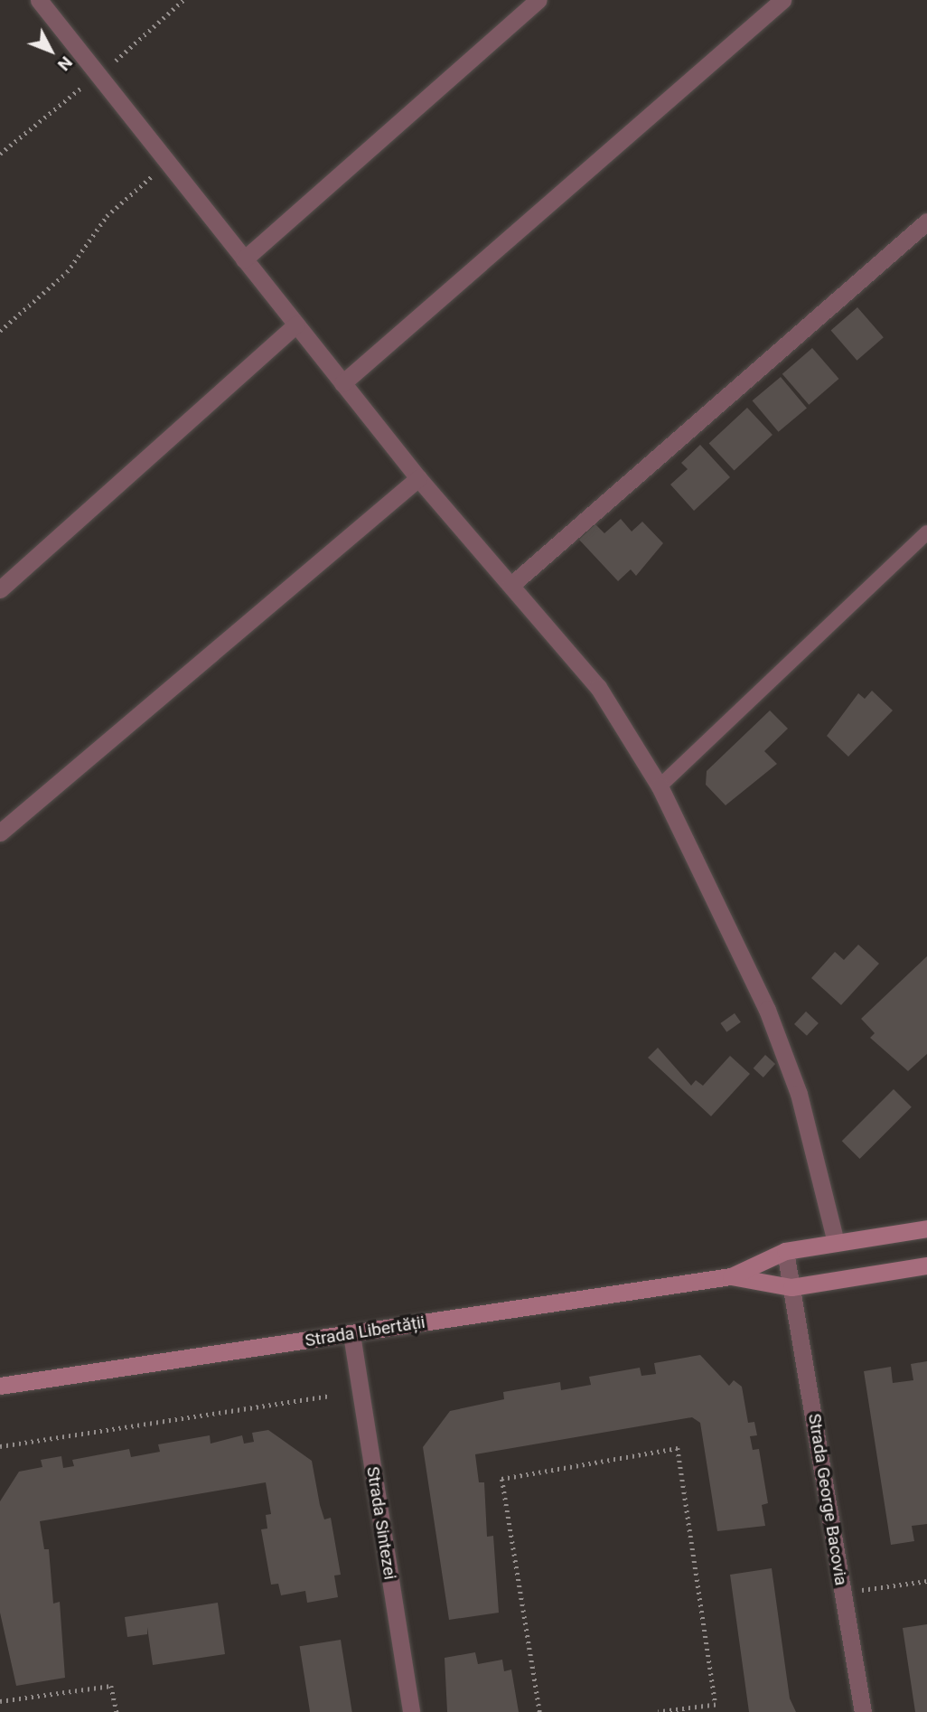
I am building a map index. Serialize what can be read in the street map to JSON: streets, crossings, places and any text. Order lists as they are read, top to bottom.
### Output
{
  "streets": {
    "main road": ["Strada Libertății"],
    "street": ["Strada George Bacovia", "Strada Sintezei"]
  },
  "crossings": [
    ["Strada Libertății", "Strada George Bacovia"],
    ["Strada Libertății", "Strada Sintezei"]
  ],
  "north": "bottom right"
}
